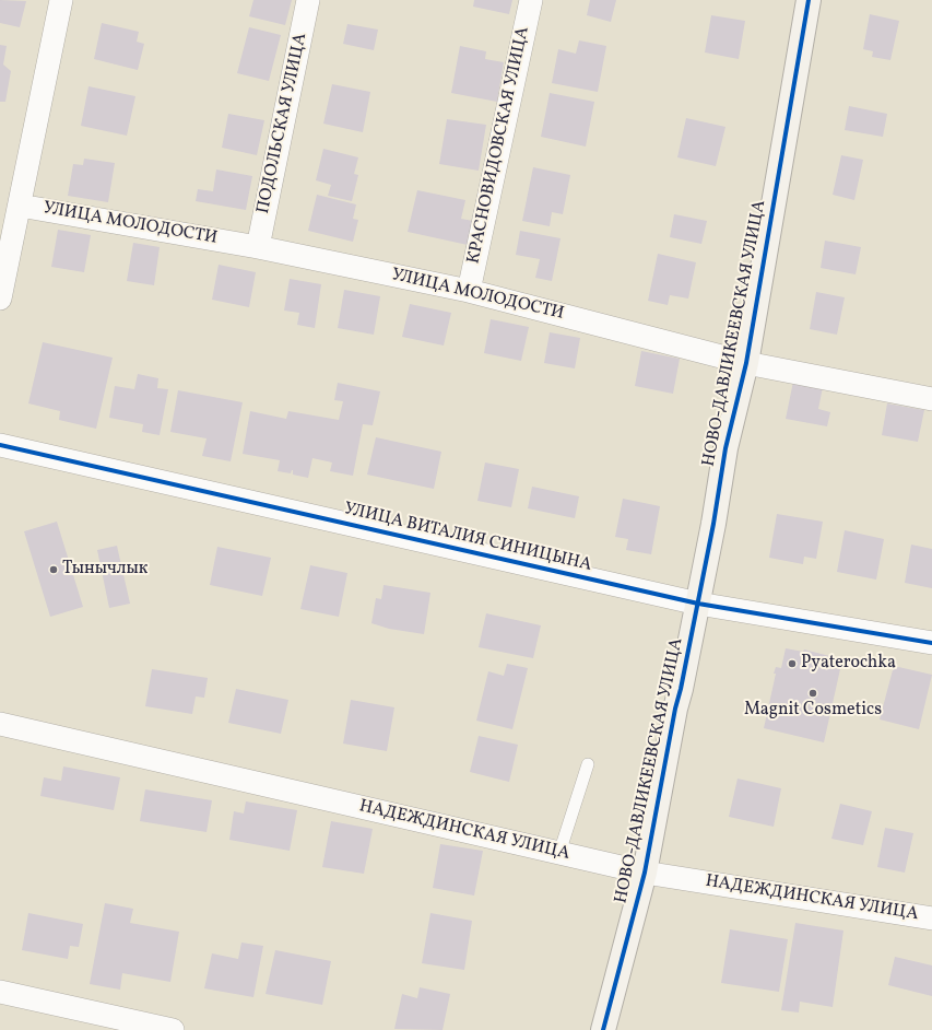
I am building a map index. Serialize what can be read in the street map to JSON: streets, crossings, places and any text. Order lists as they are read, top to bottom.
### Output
{
  "streets": {
    "street": [
      "ПОДОЛЬСКАЯ УЛИЦА",
      "КРАСНОВИДОВСКАЯ УЛИЦА",
      "УЛИЦА МОЛОДОСТИ",
      "НОВО-ДАВЛИКЕЕВСКАЯ УЛИЦА",
      "УЛИЦА ВИТАЛИЯ СИНИЦЫНА",
      "НАДЕЖДИНСКАЯ УЛИЦА"
    ]
  },
  "crossings": [
    ["ПОДОЛЬСКАЯ УЛИЦА", "УЛИЦА МОЛОДОСТИ"],
    ["КРАСНОВИДОВСКАЯ УЛИЦА", "УЛИЦА МОЛОДОСТИ"],
    ["УЛИЦА МОЛОДОСТИ", "НОВО-ДАВЛИКЕЕВСКАЯ УЛИЦА"],
    ["НОВО-ДАВЛИКЕЕВСКАЯ УЛИЦА", "УЛИЦА ВИТАЛИЯ СИНИЦЫНА"],
    ["НОВО-ДАВЛИКЕЕВСКАЯ УЛИЦА", "НАДЕЖДИНСКАЯ УЛИЦА"]
  ],
  "places": ["Тынычлык", "Pyaterochka", "Magnit Cosmetics"]
}
